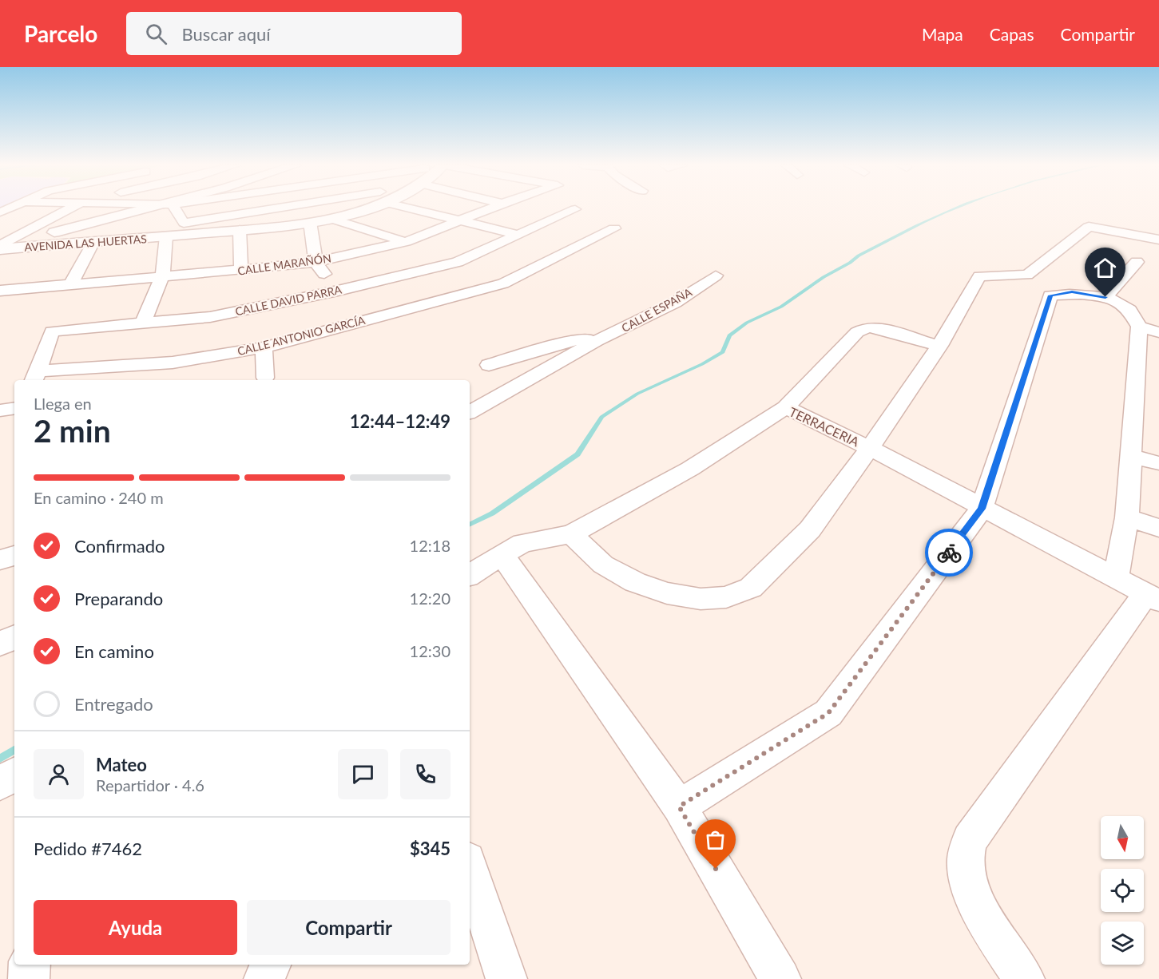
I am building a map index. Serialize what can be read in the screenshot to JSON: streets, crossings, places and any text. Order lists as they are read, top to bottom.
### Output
{
  "streets": {
    "street": [
      "AVENIDA LAS HUERTAS",
      "CALLE MARAÑÓN",
      "CALLE DAVID PARRA",
      "CALLE ESPAÑA",
      "CALLE ANTONIO GARCÍA",
      "TERRACERIA"
    ]
  },
  "crossings": [
    ["CALLE DAVID PARRA", "CALLE ANTONIO GARCÍA"]
  ],
  "north": "bottom",
  "page": {
    "header": "Parcelo",
    "search": "Buscar aquí",
    "nav": ["Mapa", "Capas", "Compartir"],
    "heading": ["2 min", "Llega en", "12:44–12:49"],
    "panel": [
      "Mateo",
      "Repartidor · 4.6",
      "Pedido #7462",
      "$345"
    ],
    "bar": "En camino · 240 m",
    "list": [
      ["Confirmado", "12:18"],
      ["Preparando", "12:20"],
      ["En camino", "12:30"],
      "Entregado"
    ],
    "buttons": ["Ayuda", "Compartir"]
  }
}
